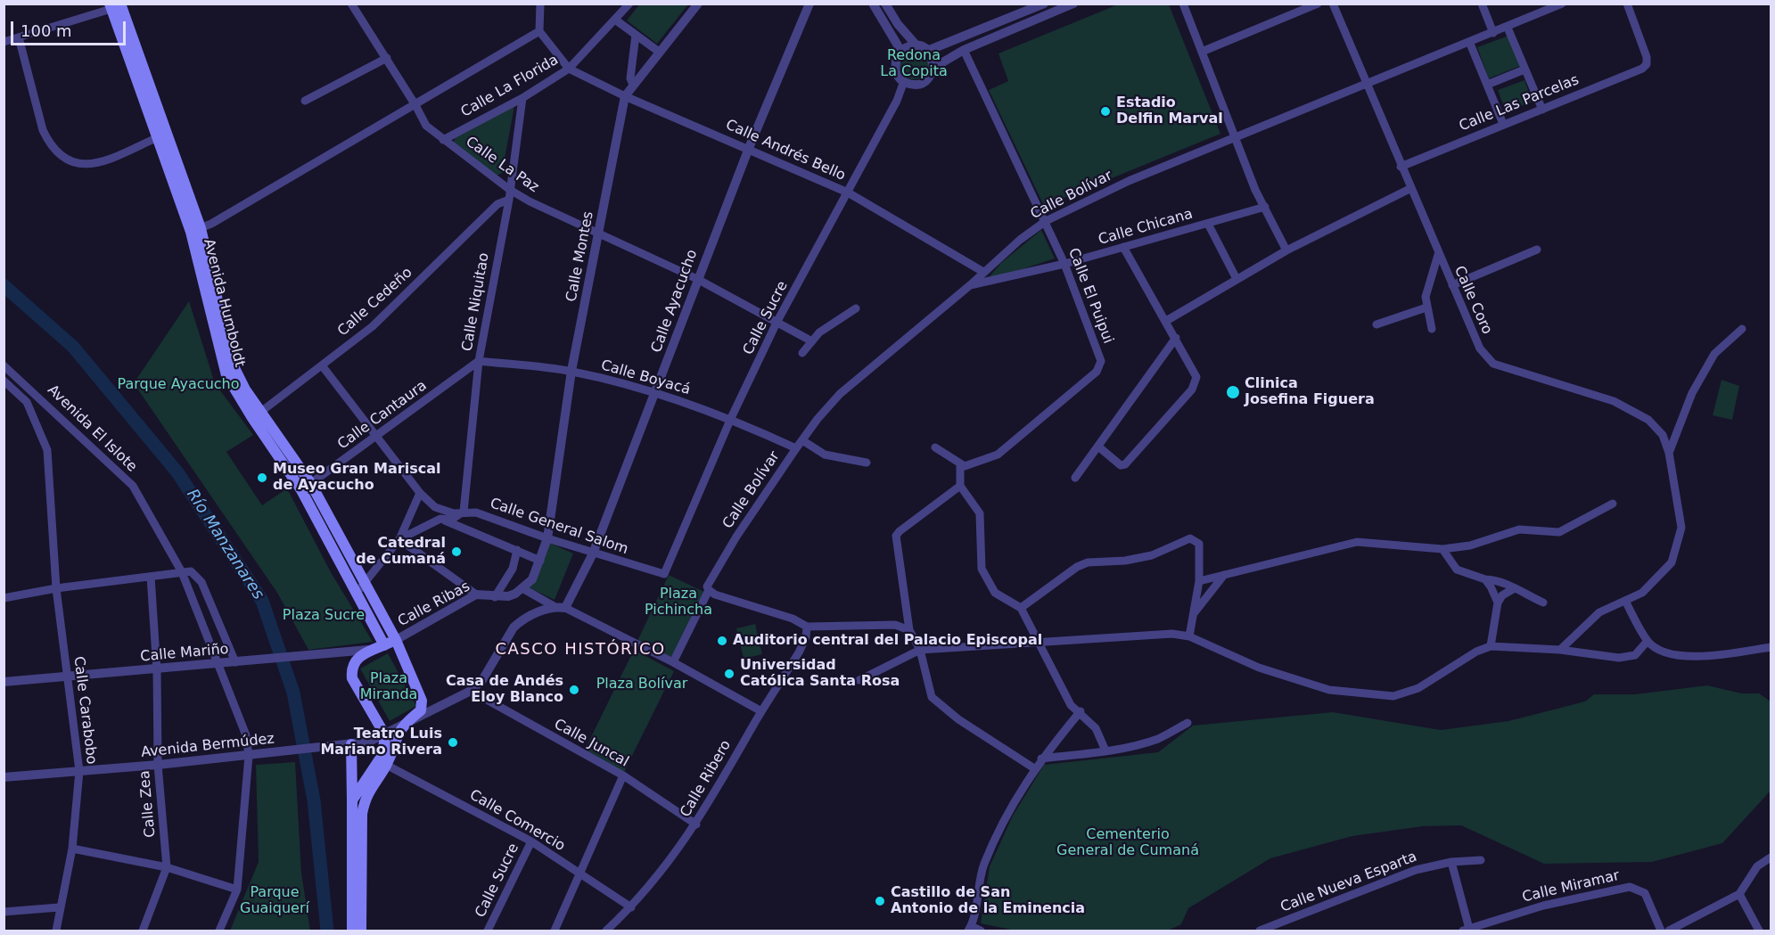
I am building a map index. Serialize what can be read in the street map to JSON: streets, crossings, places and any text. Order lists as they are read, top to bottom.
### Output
{
  "streets": {
    "main road": ["Avenida Humboldt"],
    "street": [
      "Calle La Florida",
      "Calle Las Parcelas",
      "Calle Andrés Bello",
      "Calle La Paz",
      "Calle Bolívar",
      "Calle Chicana",
      "Calle Montes",
      "Calle El Puipui",
      "Calle Coro",
      "Calle Ayacucho",
      "Calle Cedeño",
      "Calle Niquitao",
      "Calle Sucre",
      "Calle Boyacá",
      "Calle Cantaura",
      "Avenida El Islote",
      "Calle General Salom",
      "Calle Ribas",
      "Calle Mariño",
      "Calle Carabobo",
      "Calle Juncal",
      "Avenida Bermúdez",
      "Calle Ribero",
      "Calle Zea",
      "Calle Comercio",
      "Calle Nueva Esparta",
      "Calle Miramar"
    ]
  },
  "crossings": [
    ["Calle La Florida", "Calle Andrés Bello"],
    ["Calle La Florida", "Calle La Paz"],
    ["Calle La Florida", "Calle Niquitao"],
    ["Calle Las Parcelas", "Calle Coro"],
    ["Calle Andrés Bello", "Calle Bolívar"],
    ["Calle Andrés Bello", "Calle Montes"],
    ["Calle Andrés Bello", "Calle Ayacucho"],
    ["Calle Andrés Bello", "Calle Sucre"],
    ["Calle La Paz", "Calle Montes"],
    ["Calle La Paz", "Calle Ayacucho"],
    ["Calle La Paz", "Calle Niquitao"],
    ["Calle La Paz", "Calle Sucre"],
    ["Calle Bolívar", "Calle Chicana"],
    ["Calle Bolívar", "Calle El Puipui"],
    ["Calle Bolívar", "Calle Coro"],
    ["Calle Bolívar", "Calle Boyacá"],
    ["Calle Chicana", "Calle El Puipui"],
    ["Calle Montes", "Calle Boyacá"],
    ["Calle Montes", "Calle General Salom"],
    ["Calle Ayacucho", "Calle Boyacá"],
    ["Calle Ayacucho", "Calle General Salom"],
    ["Calle Cedeño", "Calle Niquitao"],
    ["Calle Cedeño", "Avenida Humboldt"],
    ["Calle Cedeño", "Calle General Salom"],
    ["Calle Niquitao", "Calle Boyacá"],
    ["Calle Niquitao", "Calle Cantaura"],
    ["Calle Niquitao", "Calle General Salom"],
    ["Avenida Humboldt", "Calle Cantaura"],
    ["Avenida Humboldt", "Calle Ribas"],
    ["Avenida Humboldt", "Avenida Bermúdez"],
    ["Avenida Humboldt", "Calle Comercio"],
    ["Calle Sucre", "Calle Boyacá"],
    ["Calle Sucre", "Calle General Salom"],
    ["Calle Sucre", "Calle Comercio"],
    ["Calle Boyacá", "Calle Cantaura"],
    ["Calle Cantaura", "Calle General Salom"],
    ["Avenida El Islote", "Calle Mariño"],
    ["Avenida El Islote", "Calle Carabobo"],
    ["Avenida El Islote", "Avenida Bermúdez"],
    ["Calle Mariño", "Calle Carabobo"],
    ["Calle Mariño", "Calle Zea"],
    ["Calle Carabobo", "Avenida Bermúdez"],
    ["Calle Juncal", "Avenida Bermúdez"],
    ["Calle Juncal", "Calle Ribero"],
    ["Avenida Bermúdez", "Calle Zea"],
    ["Calle Ribero", "Calle Comercio"]
  ],
  "districts": ["CASCO HISTÓRICO"],
  "water": ["Río Manzanares"],
  "parks": [
    "Redona La Copita",
    "Parque Ayacucho",
    "Plaza Pichincha",
    "Plaza Sucre",
    "Plaza Miranda",
    "Plaza Bolívar",
    "Cementerio General de Cumaná",
    "Parque Guaiquerí"
  ],
  "places": [
    "Estadio Delfin Marval",
    "Clinica Josefina Figuera",
    "Museo Gran Mariscal de Ayacucho",
    "Catedral de Cumaná",
    "Auditorio central del Palacio Episcopal",
    "Universidad Católica Santa Rosa",
    "Casa de Andés Eloy Blanco",
    "Teatro Luis Mariano Rivera",
    "Castillo de San Antonio de la Eminencia"
  ],
  "scale_bar": "100 m"
}
